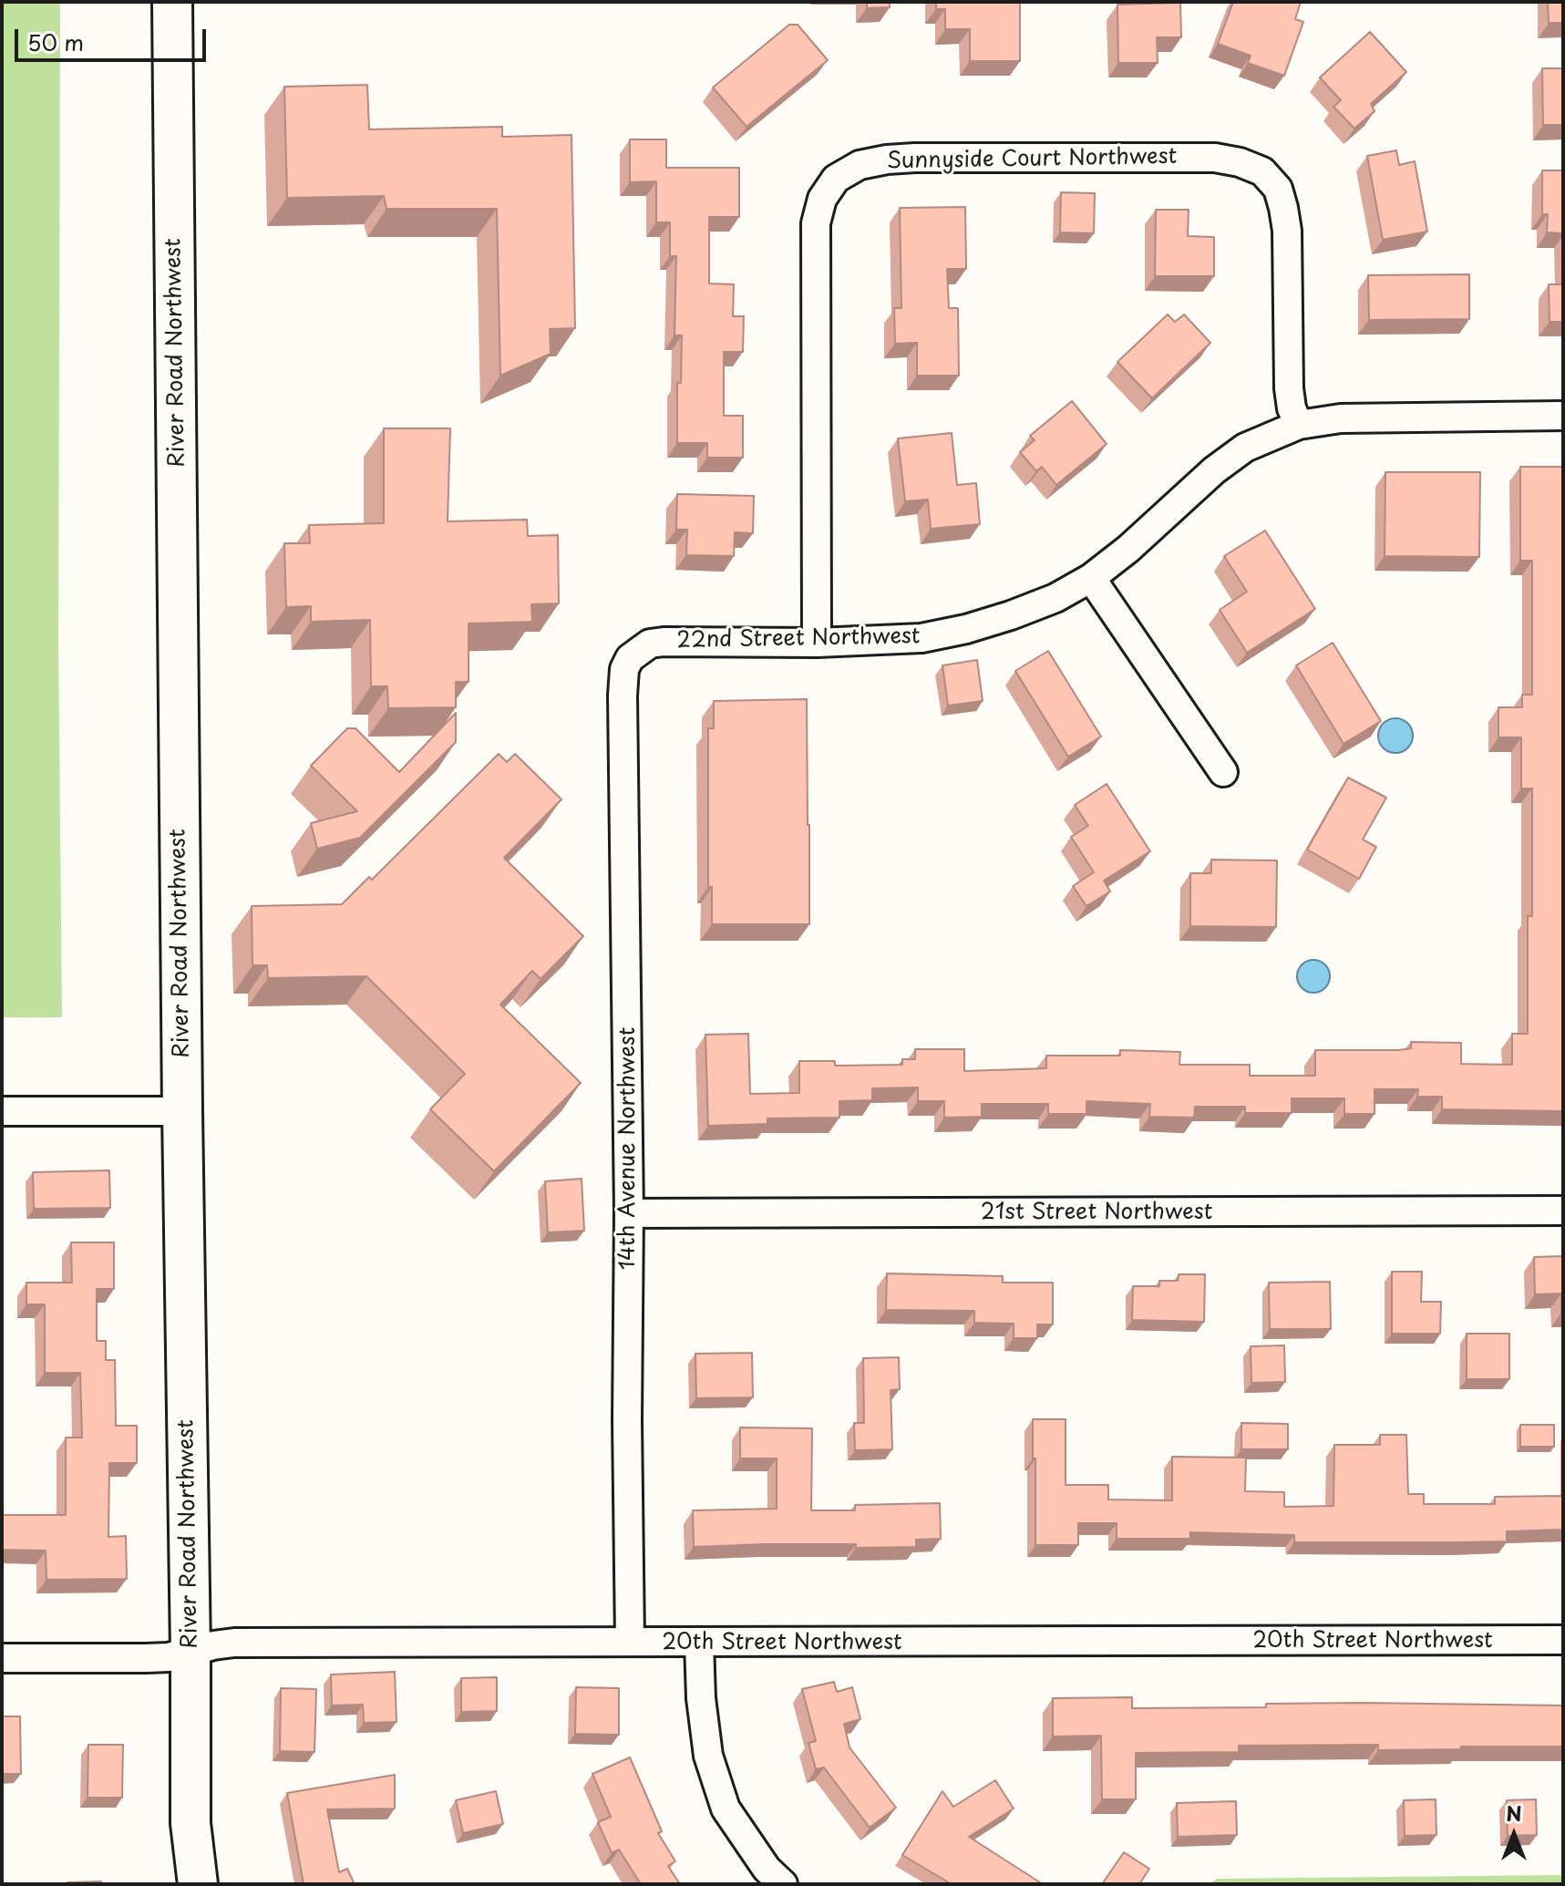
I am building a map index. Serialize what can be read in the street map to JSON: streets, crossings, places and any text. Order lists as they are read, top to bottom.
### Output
{
  "streets": {
    "street": [
      "Sunnyside Court Northwest",
      "River Road Northwest",
      "22nd Street Northwest",
      "14th Avenue Northwest",
      "21st Street Northwest",
      "20th Street Northwest"
    ]
  },
  "crossings": [
    ["Sunnyside Court Northwest", "22nd Street Northwest"],
    ["River Road Northwest", "20th Street Northwest"],
    ["22nd Street Northwest", "14th Avenue Northwest"],
    ["14th Avenue Northwest", "21st Street Northwest"],
    ["14th Avenue Northwest", "20th Street Northwest"]
  ],
  "scale_bar": "50 m",
  "north": "top"
}
